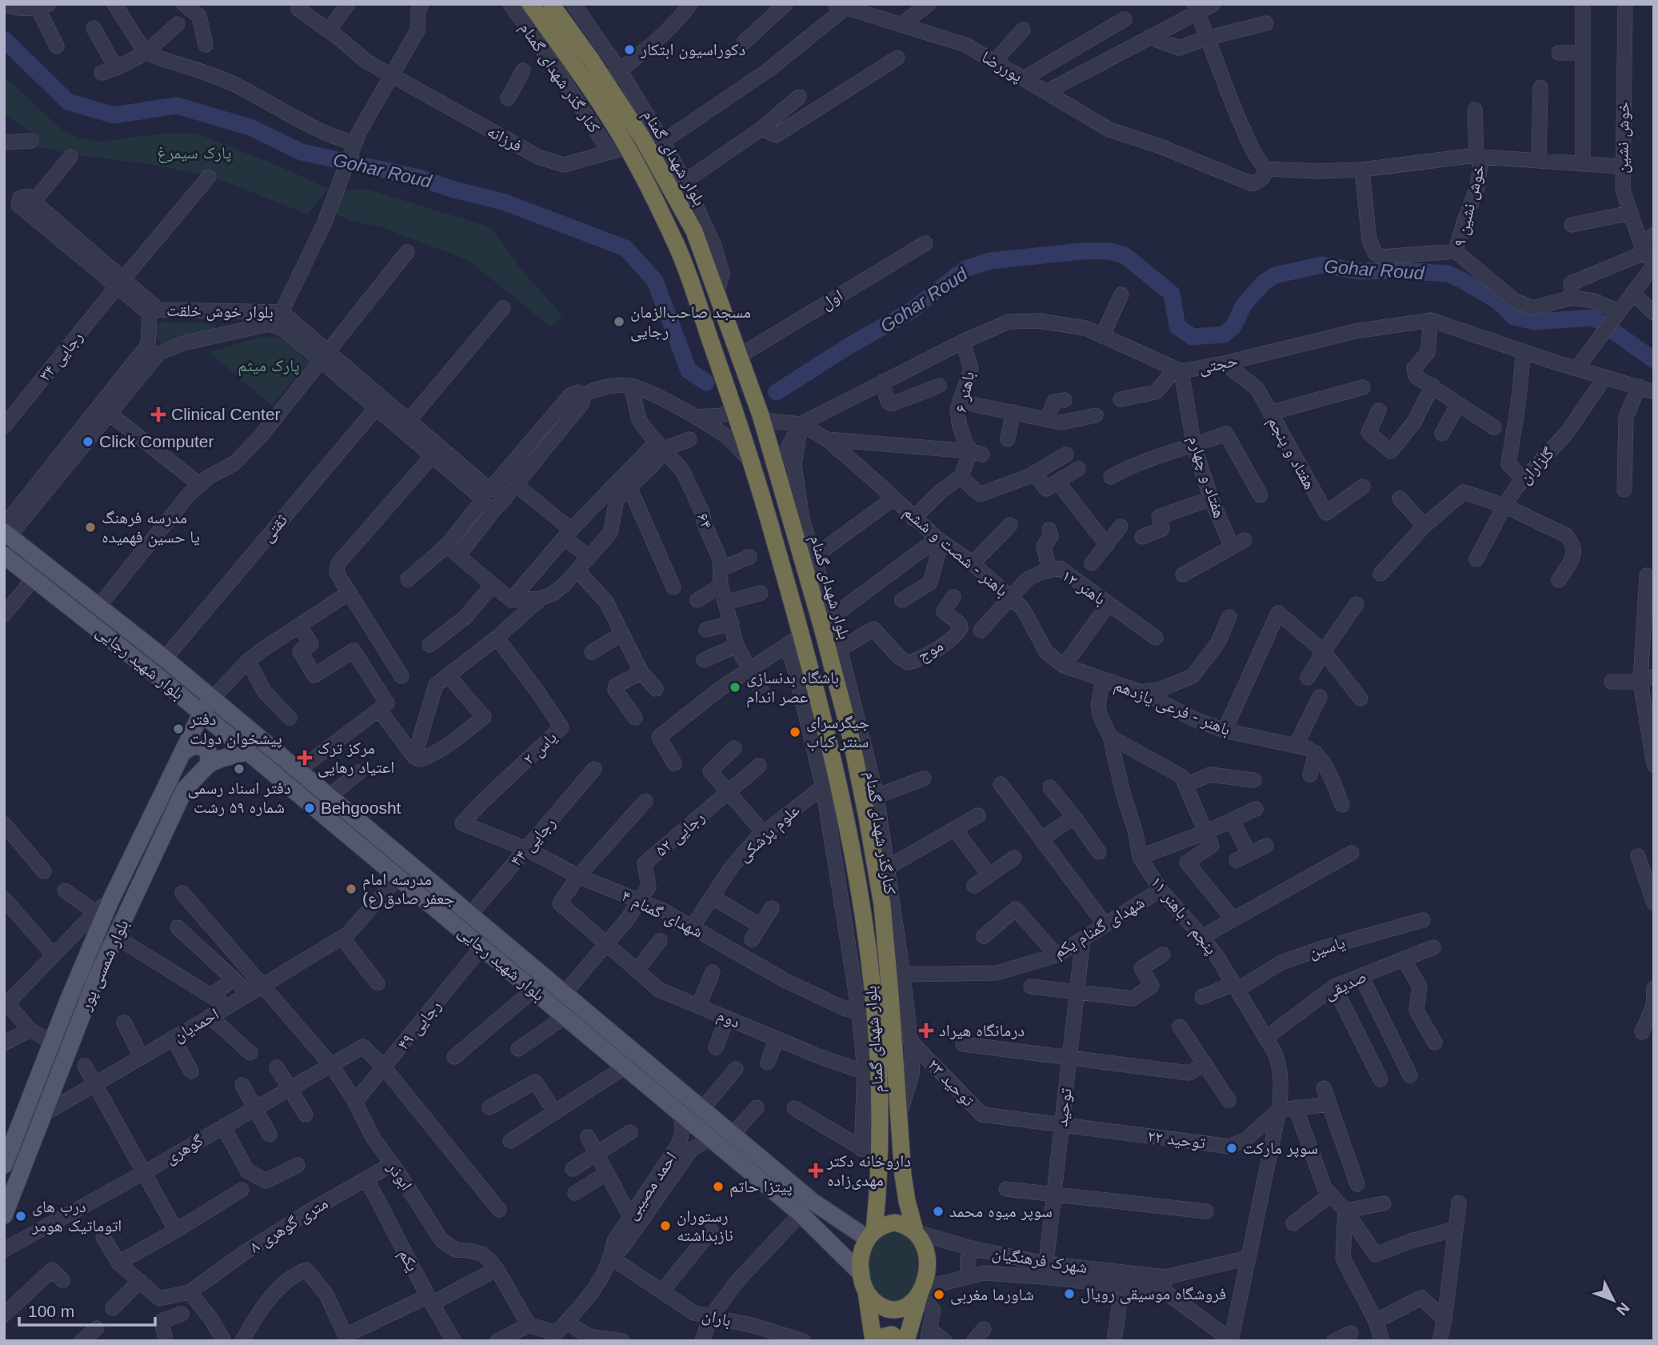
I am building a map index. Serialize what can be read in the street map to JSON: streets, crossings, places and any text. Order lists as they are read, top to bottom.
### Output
{
  "streets": {
    "highway": ["بلوار شهدای گمنام"],
    "main road": ["بلوار شهید رجایی", "بلوار شمسی پور"],
    "street": [
      "پوررضا",
      "کنار گذر شهدای گمنام",
      "خوش نشین",
      "فرزانه",
      "خوش نشین ۹",
      "اول",
      "بلوار خوش خلقت",
      "رجایی ۳۴",
      "حجتی",
      "باهنر ۶",
      "هفتاد و پنجم",
      "گلزاران",
      "هفتاد و چهارم",
      "۶۴",
      "ثقتی",
      "باهنر - شصت و ششم",
      "باهنر ۱۲",
      "موج",
      "باهنر - فرعی یازدهم",
      "یاس ۲",
      "علوم پزشکی",
      "کنارگذر شهدای گمنام",
      "رجایی ۵۲",
      "رجایی ۴۴",
      "شهدای گمنام ۴",
      "پنجم - باهنر ۱۱",
      "شهدای گمنام یکم",
      "یاسین",
      "صدیقی",
      "دوم",
      "احمدیان",
      "رجایی ۴۹",
      "توحید ۲۳",
      "توحید",
      "توحید ۲۲",
      "گوهری",
      "ابوذر",
      "احمد مصیبی",
      "۸ متری گوهری",
      "یکم",
      "شهرک فرهنگیان",
      "باران"
    ]
  },
  "crossings": [
    ["پوررضا", "بلوار شهدای گمنام"],
    ["کنار گذر شهدای گمنام", "فرزانه"],
    ["فرزانه", "بلوار شهدای گمنام"],
    ["بلوار شهدای گمنام", "اول"],
    ["بلوار شهدای گمنام", "بلوار شهید رجایی"],
    ["بلوار شهدای گمنام", "علوم پزشکی"],
    ["بلوار شهدای گمنام", "کنارگذر شهدای گمنام"],
    ["بلوار شهدای گمنام", "شهرک فرهنگیان"],
    ["بلوار خوش خلقت", "ثقتی"],
    ["حجتی", "باهنر ۶"],
    ["حجتی", "هفتاد و پنجم"],
    ["حجتی", "گلزاران"],
    ["حجتی", "هفتاد و چهارم"],
    ["حجتی", "باهنر - شصت و ششم"],
    ["حجتی", "کنارگذر شهدای گمنام"],
    ["ثقتی", "بلوار شهید رجایی"],
    ["باهنر - شصت و ششم", "باهنر ۱۲"],
    ["باهنر - شصت و ششم", "باهنر - فرعی یازدهم"],
    ["باهنر - شصت و ششم", "کنارگذر شهدای گمنام"],
    ["باهنر - شصت و ششم", "پنجم - باهنر ۱۱"],
    ["موج", "کنارگذر شهدای گمنام"],
    ["بلوار شهید رجایی", "رجایی ۵۲"],
    ["بلوار شهید رجایی", "رجایی ۴۴"],
    ["بلوار شهید رجایی", "بلوار شمسی پور"],
    ["بلوار شهید رجایی", "احمدیان"],
    ["بلوار شهید رجایی", "رجایی ۴۹"],
    ["بلوار شهید رجایی", "احمد مصیبی"],
    ["بلوار شهید رجایی", "شهرک فرهنگیان"],
    ["باهنر - فرعی یازدهم", "پنجم - باهنر ۱۱"],
    ["یاس ۲", "شهدای گمنام ۴"],
    ["علوم پزشکی", "شهدای گمنام ۴"],
    ["کنارگذر شهدای گمنام", "شهدای گمنام یکم"],
    ["کنارگذر شهدای گمنام", "توحید ۲۳"],
    ["رجایی ۵۲", "شهدای گمنام ۴"],
    ["رجایی ۵۲", "دوم"],
    ["رجایی ۴۴", "شهدای گمنام ۴"],
    ["پنجم - باهنر ۱۱", "شهدای گمنام یکم"],
    ["پنجم - باهنر ۱۱", "یاسین"],
    ["پنجم - باهنر ۱۱", "صدیقی"],
    ["پنجم - باهنر ۱۱", "توحید ۲۲"],
    ["شهدای گمنام یکم", "توحید"],
    ["بلوار شمسی پور", "احمدیان"],
    ["احمدیان", "ابوذر"],
    ["رجایی ۴۹", "گوهری"],
    ["رجایی ۴۹", "ابوذر"],
    ["توحید ۲۳", "توحید"],
    ["توحید ۲۳", "توحید ۲۲"],
    ["توحید", "توحید ۲۲"],
    ["توحید", "شهرک فرهنگیان"],
    ["گوهری", "ابوذر"],
    ["ابوذر", "۸ متری گوهری"],
    ["احمد مصیبی", "باران"],
    ["۸ متری گوهری", "یکم"]
  ],
  "water": ["Gohar Roud"],
  "parks": ["پارک سیمرغ", "پارک میثم"],
  "places": {
    "other": [
      "دکوراسیون ابتکار",
      "مسجد صاحب‌الزمان رجایی",
      "Click Computer",
      "مدرسه فرهنگ یا حسین فهمیده",
      "باشگاه بدنسازی عصر اندام",
      "دفتر پیشخوان دولت",
      "جیگرسرای سنتر کباب",
      "دفتر اسناد رسمی شماره ۵۹ رشت",
      "Behgoosht",
      "مدرسه امام جعفر صادق(ع)",
      "سوپر مارکت",
      "پیتزا حاتم",
      "سوپر میوه محمد",
      "درب های اتوماتیک هومر",
      "رستوران نازبداشته",
      "فروشگاه موسیقی رویال",
      "شاورما مغربی"
    ],
    "health": [
      "Clinical Center",
      "مرکز ترک اعتیاد رهایی",
      "درمانگاه هیراد",
      "داروخانه دکتر مهدی‌زاده"
    ]
  },
  "scale_bar": "100 m",
  "north": "bottom right"
}
